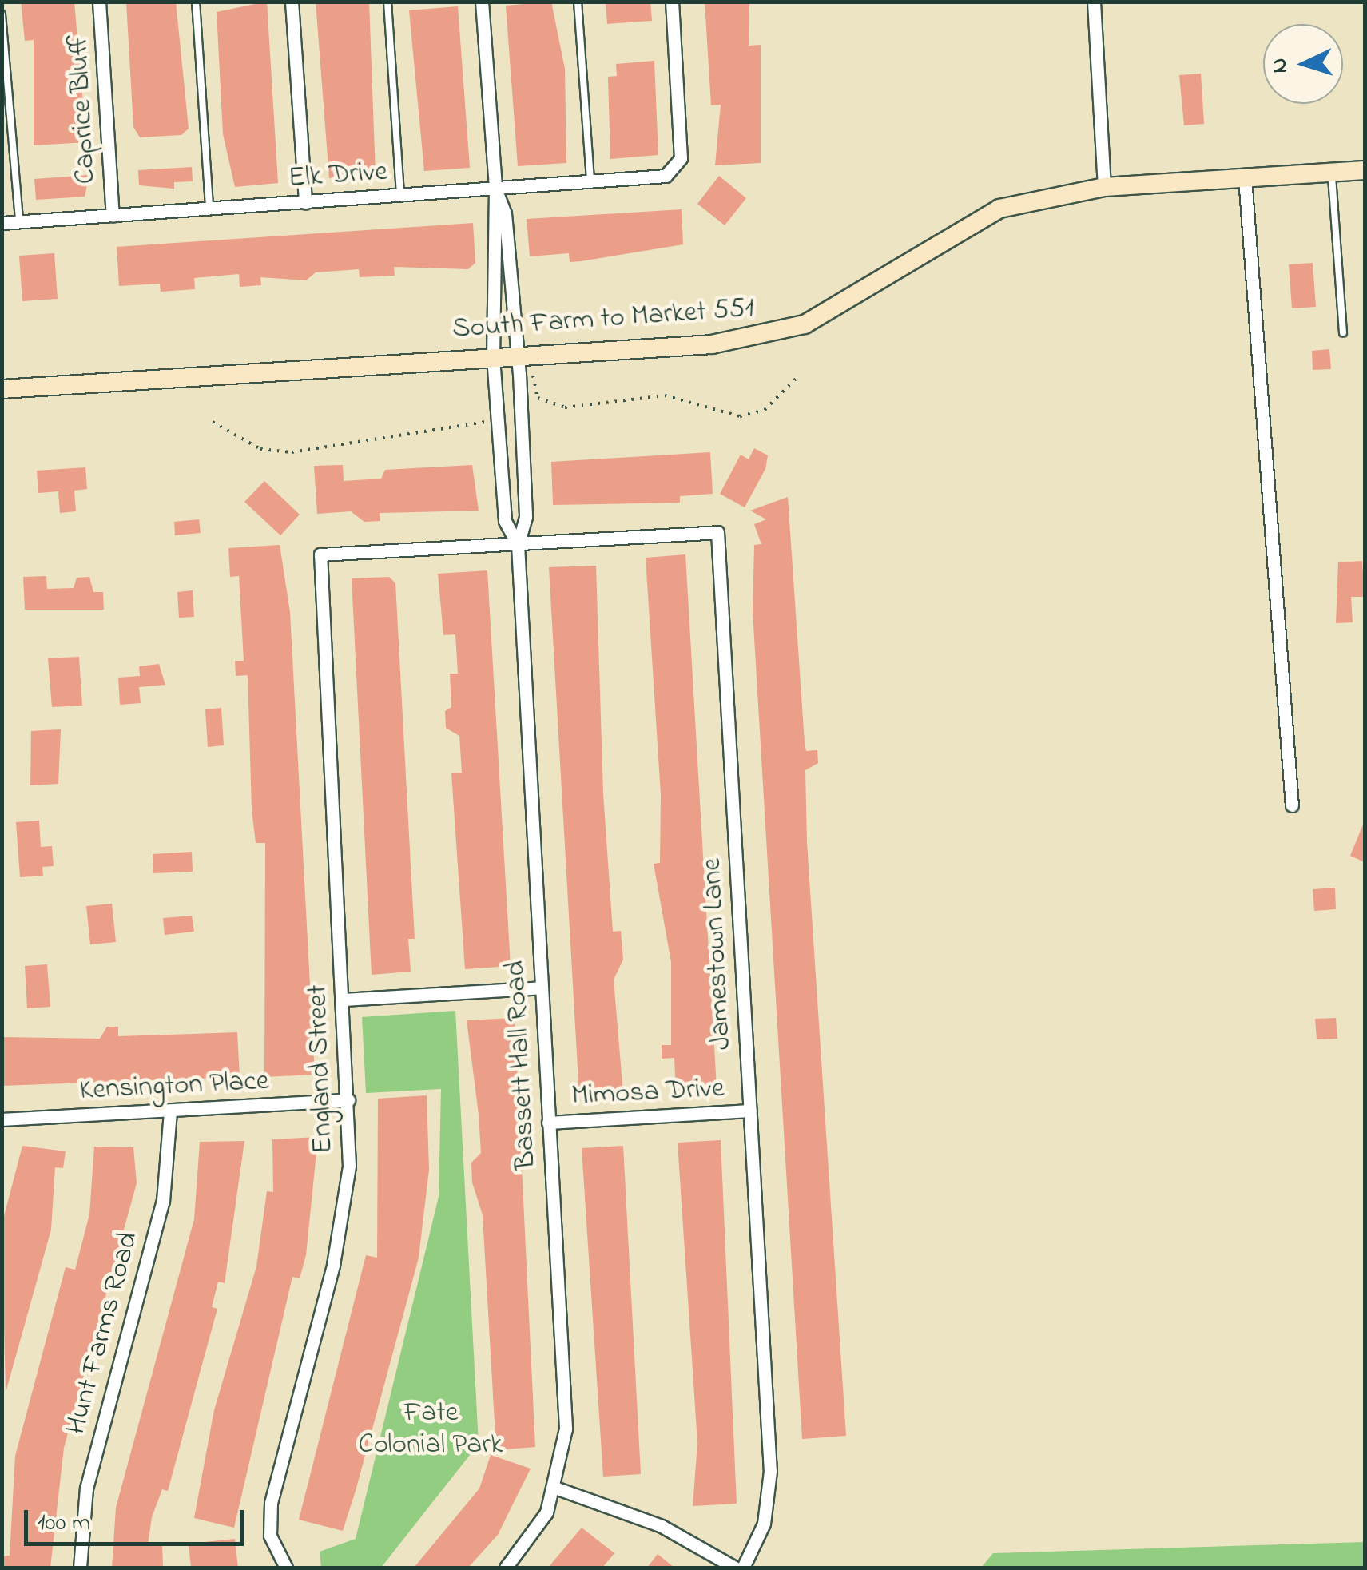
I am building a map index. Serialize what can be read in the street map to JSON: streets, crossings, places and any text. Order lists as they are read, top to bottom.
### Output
{
  "streets": {
    "main road": ["South Farm to Market 551"],
    "street": [
      "Caprice Bluff",
      "Elk Drive",
      "Jamestown Lane",
      "Bassett Hall Road",
      "England Street",
      "Kensington Place",
      "Mimosa Drive",
      "Hunt Farms Road"
    ]
  },
  "crossings": [
    ["Caprice Bluff", "Elk Drive"],
    ["Elk Drive", "Bassett Hall Road"],
    ["South Farm to Market 551", "Bassett Hall Road"],
    ["Jamestown Lane", "Bassett Hall Road"],
    ["Jamestown Lane", "England Street"],
    ["Jamestown Lane", "Mimosa Drive"],
    ["Bassett Hall Road", "England Street"],
    ["Bassett Hall Road", "Mimosa Drive"],
    ["England Street", "Kensington Place"],
    ["Kensington Place", "Hunt Farms Road"]
  ],
  "parks": ["Fate Colonial Park"],
  "scale_bar": "100 m",
  "north": "left"
}
